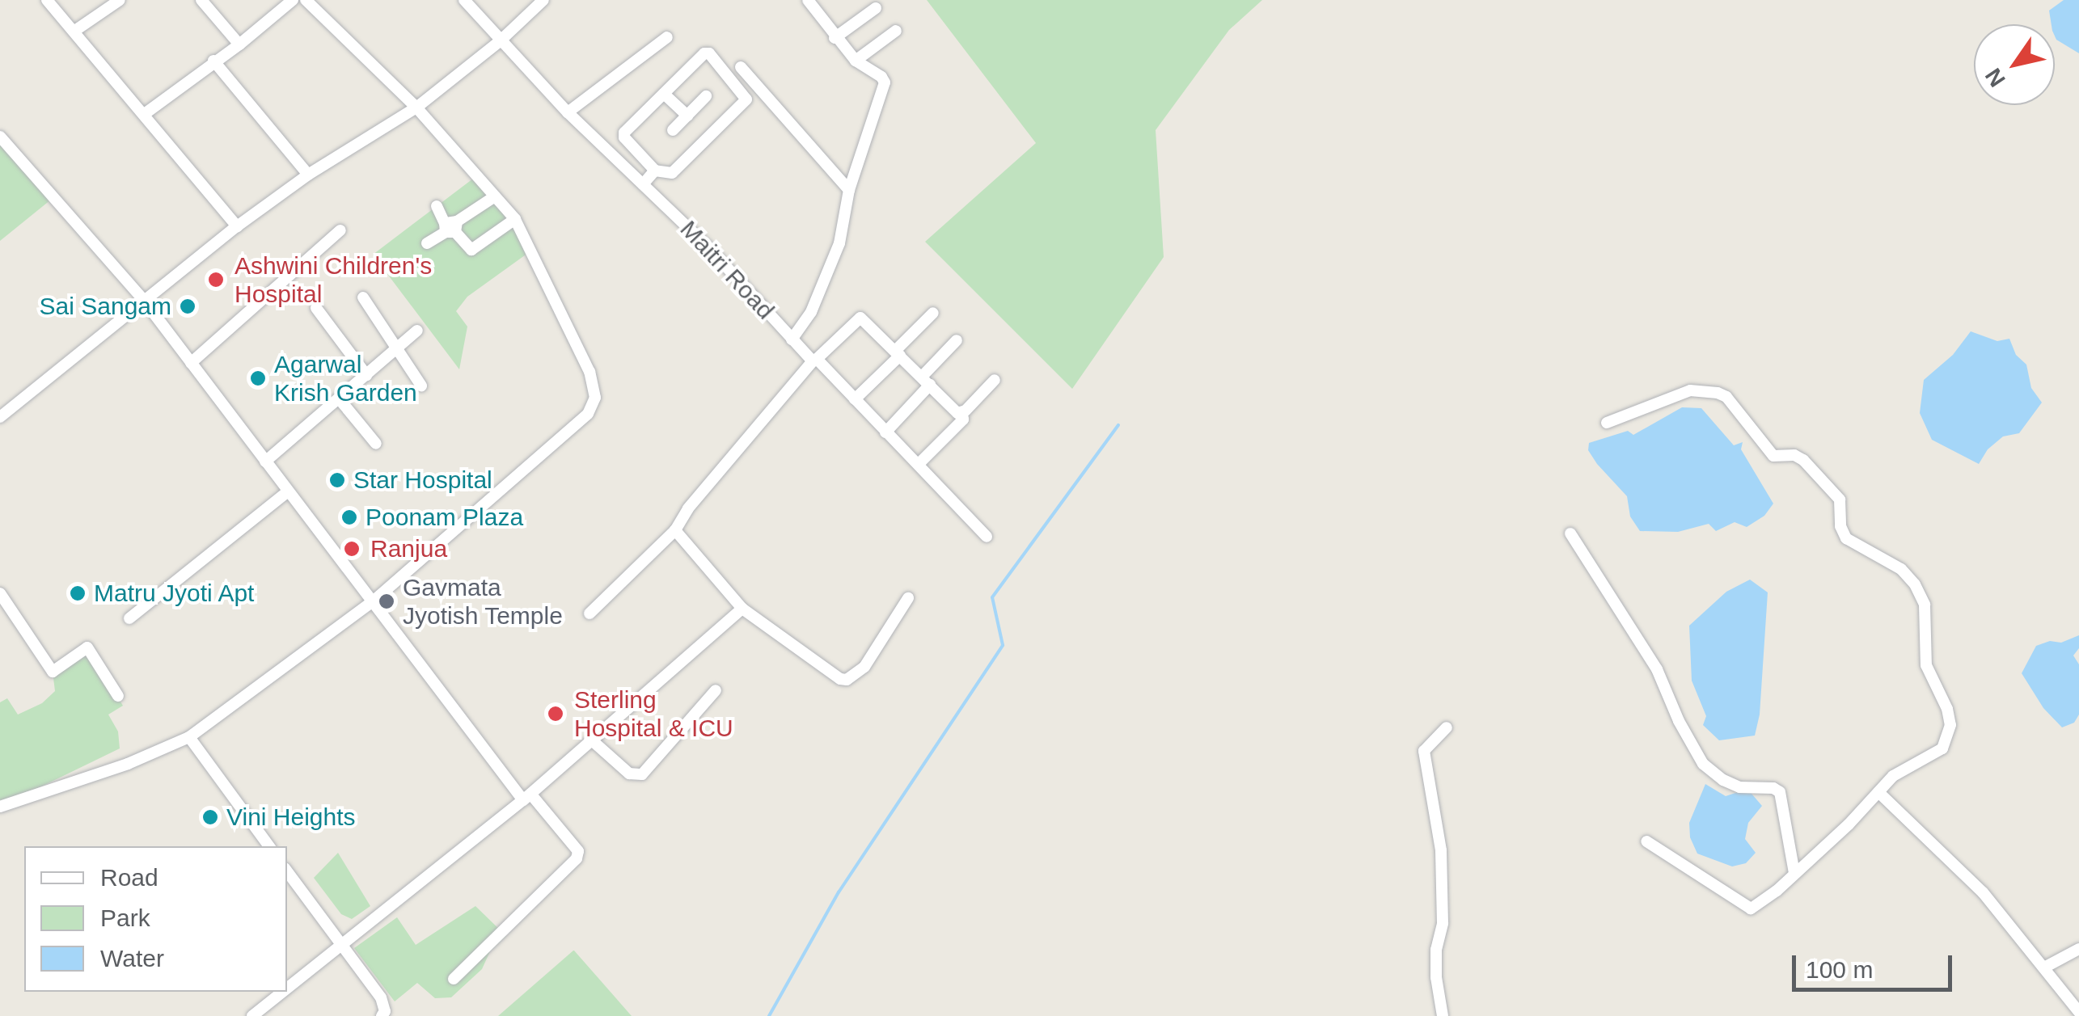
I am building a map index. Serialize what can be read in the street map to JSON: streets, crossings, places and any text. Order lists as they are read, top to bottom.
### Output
{
  "streets": {
    "street": ["Maitri Road"]
  },
  "places": [
    "Ashwini Children's Hospital",
    "Sai Sangam",
    "Agarwal Krish Garden",
    "Star Hospital",
    "Poonam Plaza",
    "Ranjua",
    "Matru Jyoti Apt",
    "Gavmata Jyotish Temple",
    "Sterling Hospital & ICU",
    "Vini Heights"
  ],
  "legend": ["Road", "Park", "Water"],
  "scale_bar": "100 m",
  "north": "bottom left"
}
